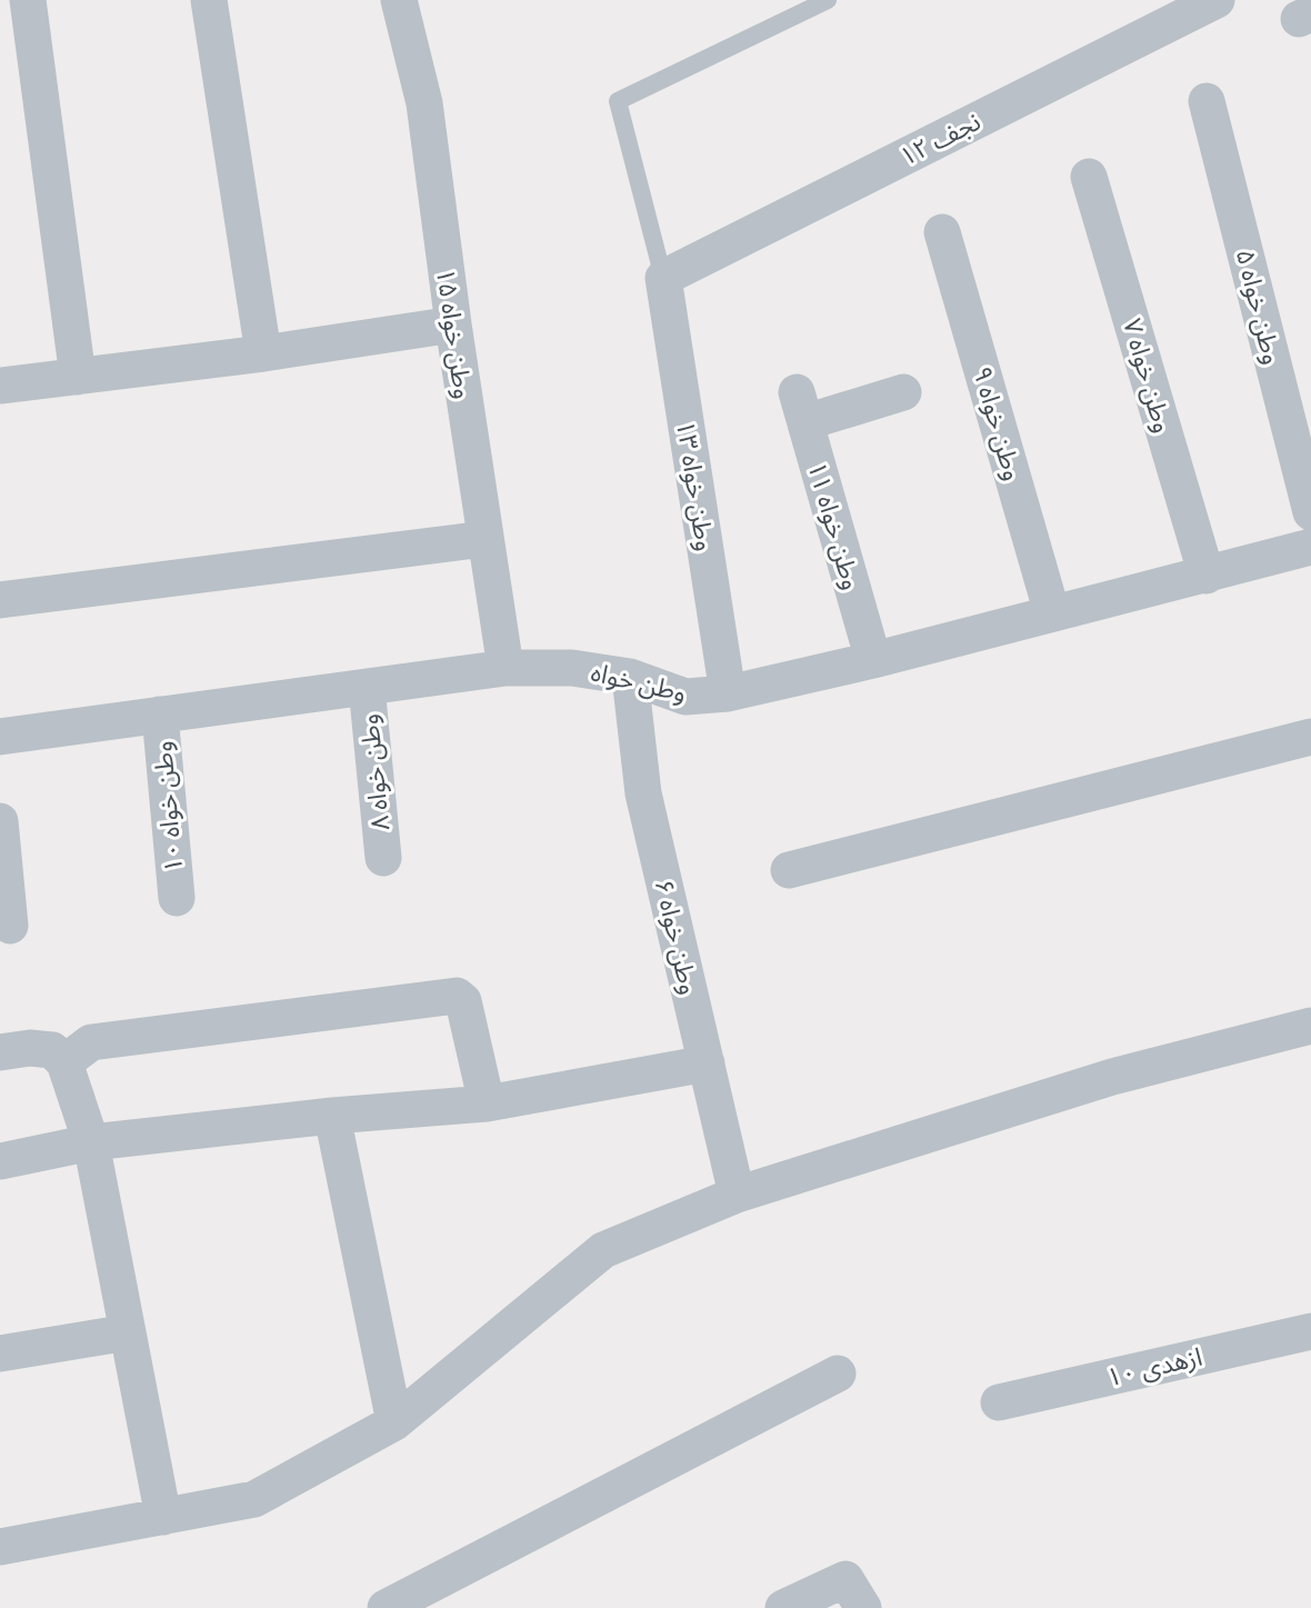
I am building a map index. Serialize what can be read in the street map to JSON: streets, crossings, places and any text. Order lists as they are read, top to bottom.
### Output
{
  "streets": {
    "street": [
      "نجف ۱۲",
      "وطن خواه ۵",
      "وطن خواه ۱۵",
      "وطن خواه ۷",
      "وطن خواه ۹",
      "وطن خواه ۱۳",
      "وطن خواه ۱۱",
      "وطن خواه",
      "وطن خواه ۸",
      "وطن خواه ۱۰",
      "وطن خواه ۶",
      "ازهدی ۱۰"
    ]
  },
  "crossings": [
    ["نجف ۱۲", "وطن خواه ۱۳"],
    ["وطن خواه ۱۵", "وطن خواه"],
    ["وطن خواه ۷", "وطن خواه"],
    ["وطن خواه ۹", "وطن خواه"],
    ["وطن خواه ۱۳", "وطن خواه"],
    ["وطن خواه ۱۱", "وطن خواه"],
    ["وطن خواه", "وطن خواه ۸"],
    ["وطن خواه", "وطن خواه ۱۰"],
    ["وطن خواه", "وطن خواه ۶"]
  ]
}
